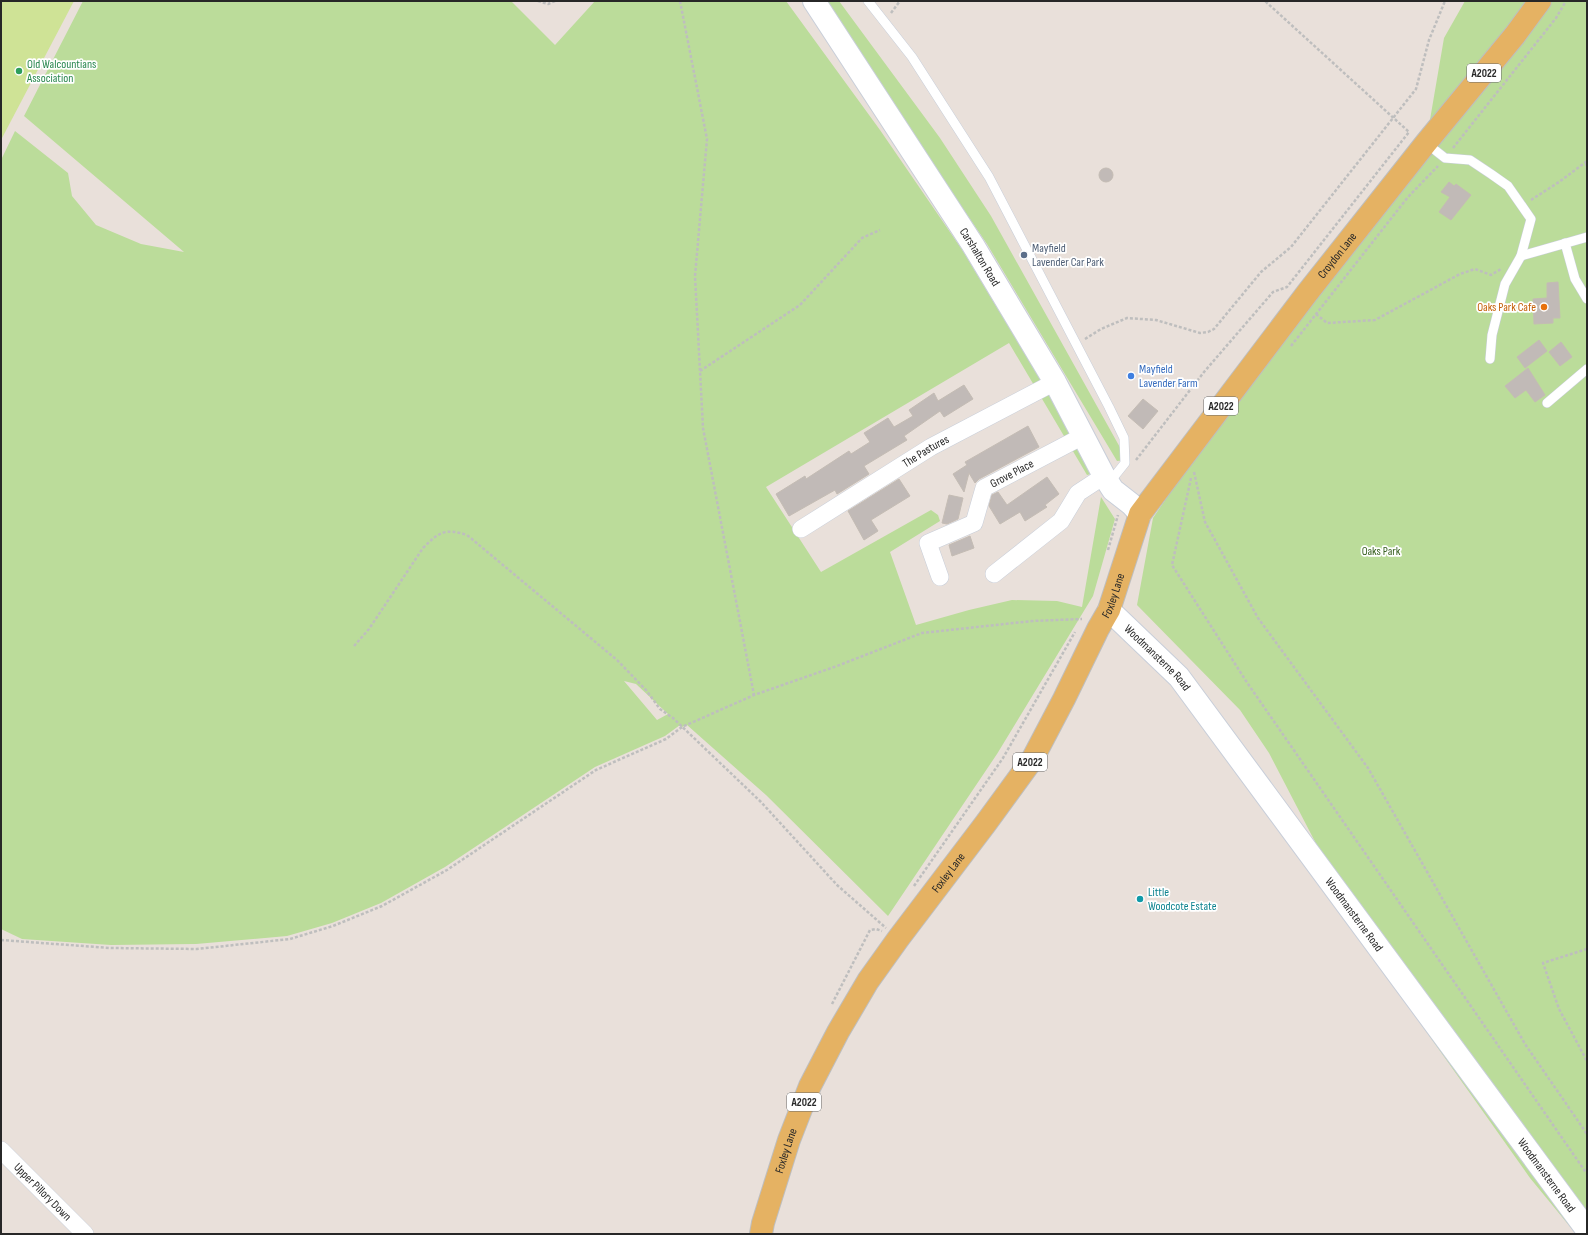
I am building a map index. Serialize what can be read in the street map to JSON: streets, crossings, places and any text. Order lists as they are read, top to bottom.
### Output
{
  "streets": {
    "main road": [
      "A2022",
      "Croydon Lane",
      "Carshalton Road",
      "Foxley Lane",
      "Woodmansterne Road"
    ],
    "street": ["The Pastures", "Grove Place", "Upper Pillory Down"]
  },
  "crossings": [
    ["Croydon Lane", "Carshalton Road"],
    ["Croydon Lane", "Foxley Lane"],
    ["Carshalton Road", "The Pastures"],
    ["Carshalton Road", "Grove Place"],
    ["Carshalton Road", "Foxley Lane"],
    ["Foxley Lane", "Woodmansterne Road"]
  ],
  "parks": ["Oaks Park"],
  "places": [
    "Old Walcountians Association",
    "Mayfield Lavender Car Park",
    "Oaks Park Cafe",
    "Mayfield Lavender Farm",
    "Little Woodcote Estate"
  ]
}
